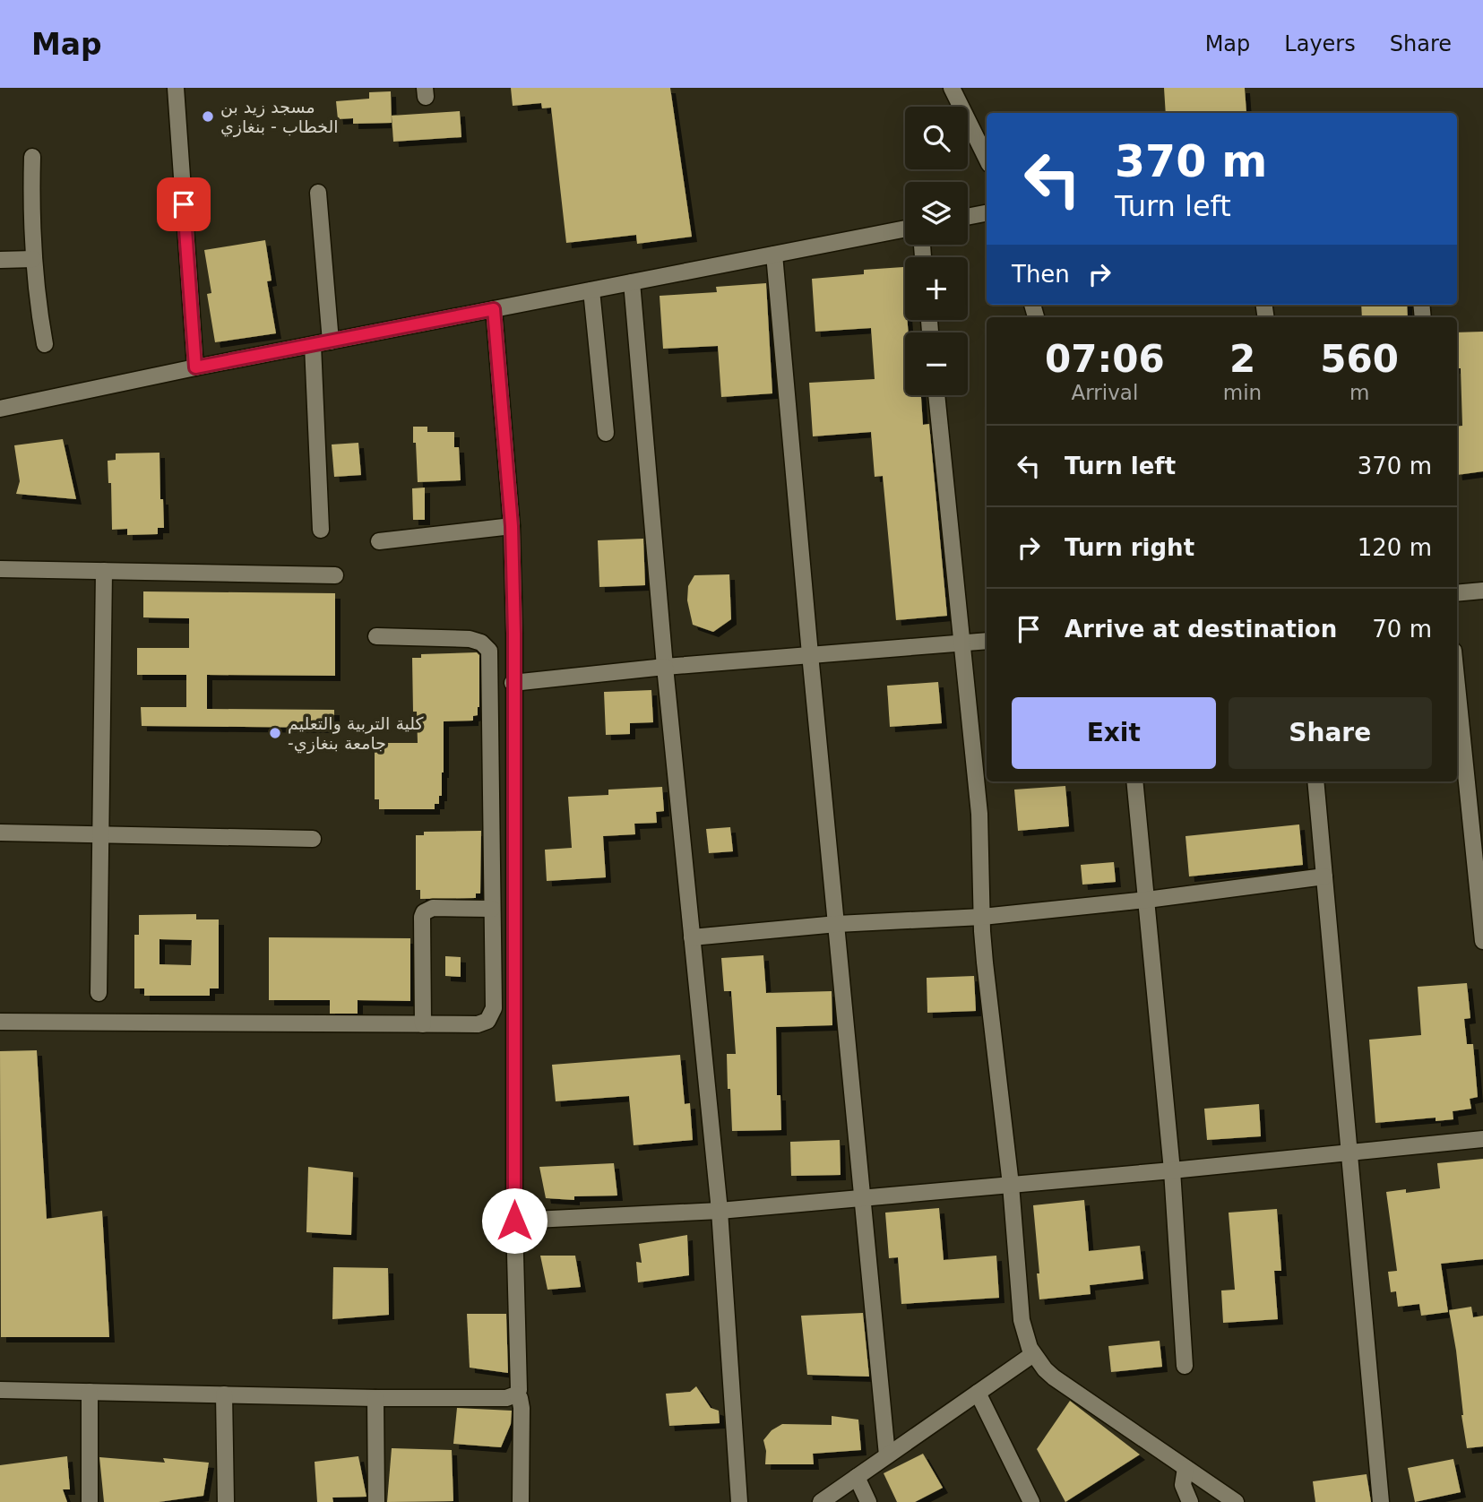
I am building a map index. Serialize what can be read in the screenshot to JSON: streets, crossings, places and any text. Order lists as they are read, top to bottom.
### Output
{
  "places": ["مسجد زيد بن الخطاب - بنغازي", "كلية التربية والتعليم -جامعة بنغازي"],
  "page": {
    "header": "Map",
    "nav": ["Map", "Layers", "Share"],
    "map_buttons": ["+", "−"],
    "turn": ["370 m", "Turn left"],
    "then": "Then",
    "eta": [
      "07:06",
      "Arrival",
      "2",
      "min",
      "560",
      "m"
    ],
    "list": [
      {
        "name": "Turn left",
        "value": "370 m"
      },
      {
        "name": "Turn right",
        "value": "120 m"
      },
      {
        "name": "Arrive at destination",
        "value": "70 m"
      }
    ],
    "buttons": ["Exit", "Share"]
  }
}
